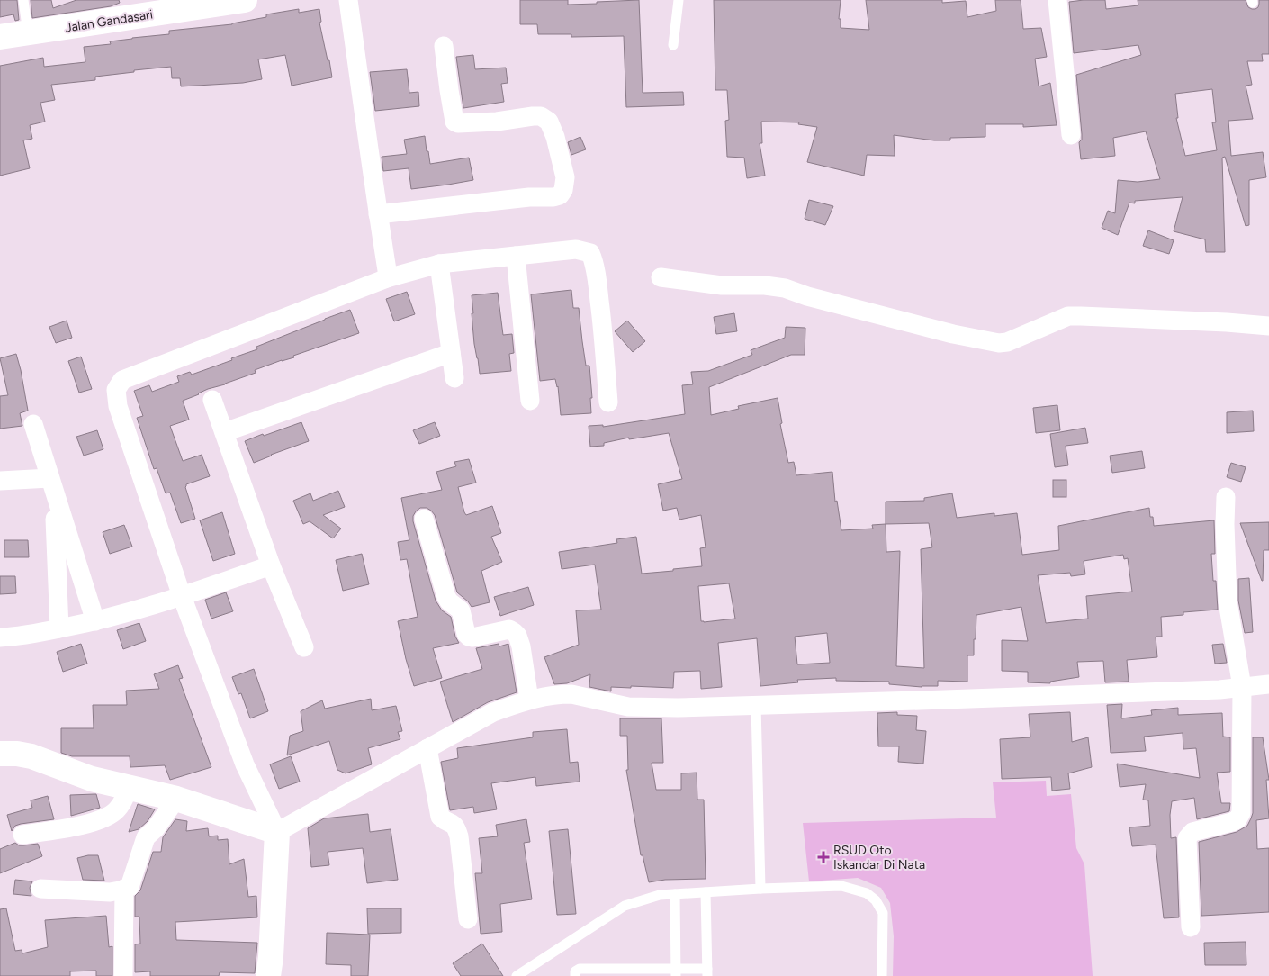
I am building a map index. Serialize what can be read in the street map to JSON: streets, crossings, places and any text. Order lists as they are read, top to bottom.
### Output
{
  "streets": {
    "street": ["Jalan Gandasari"]
  },
  "places": {
    "health": ["RSUD Oto Iskandar Di Nata"]
  }
}
